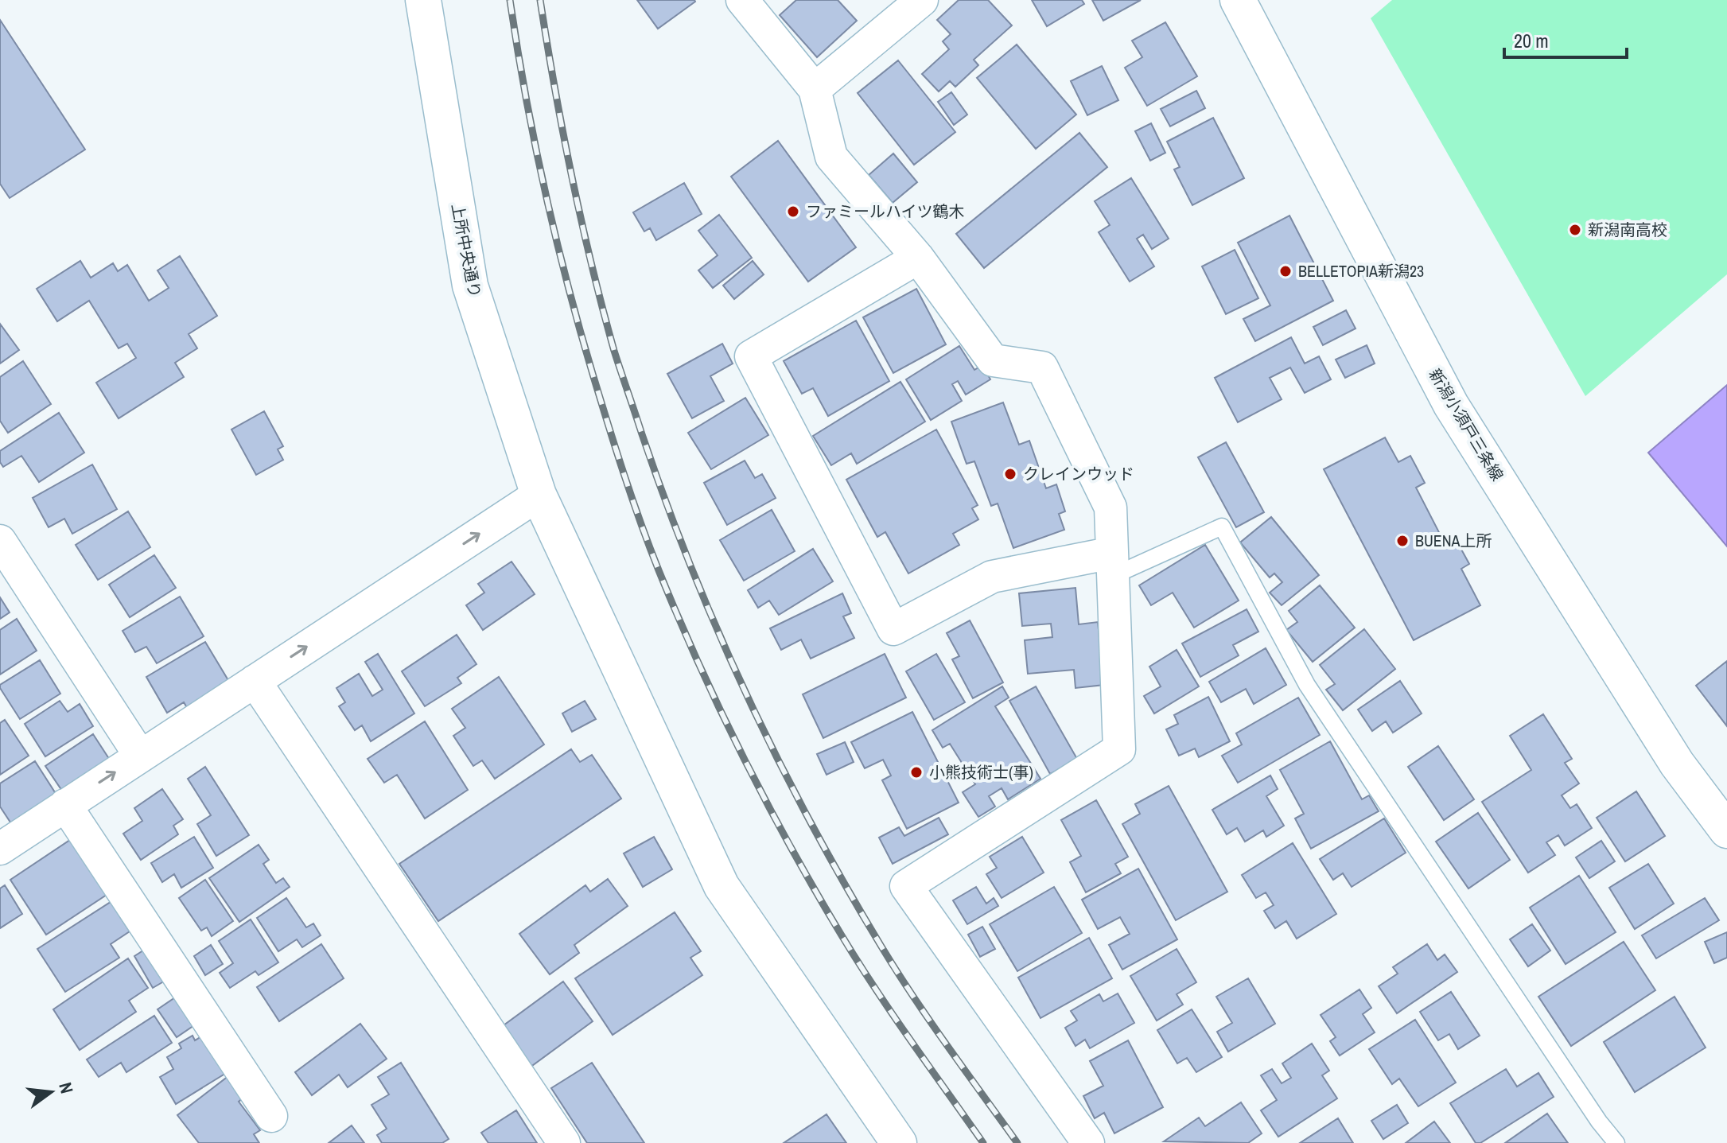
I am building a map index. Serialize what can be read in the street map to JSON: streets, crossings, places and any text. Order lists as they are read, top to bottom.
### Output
{
  "streets": {
    "street": ["上所中央通り", "新潟小須戸三条線"]
  },
  "places": [
    "ファミールハイツ鶴木",
    "新潟南高校",
    "BELLETOPIA新潟23",
    "クレインウッド",
    "BUENA上所",
    "小熊技術士(事)"
  ],
  "scale_bar": "20 m",
  "north": "right"
}
